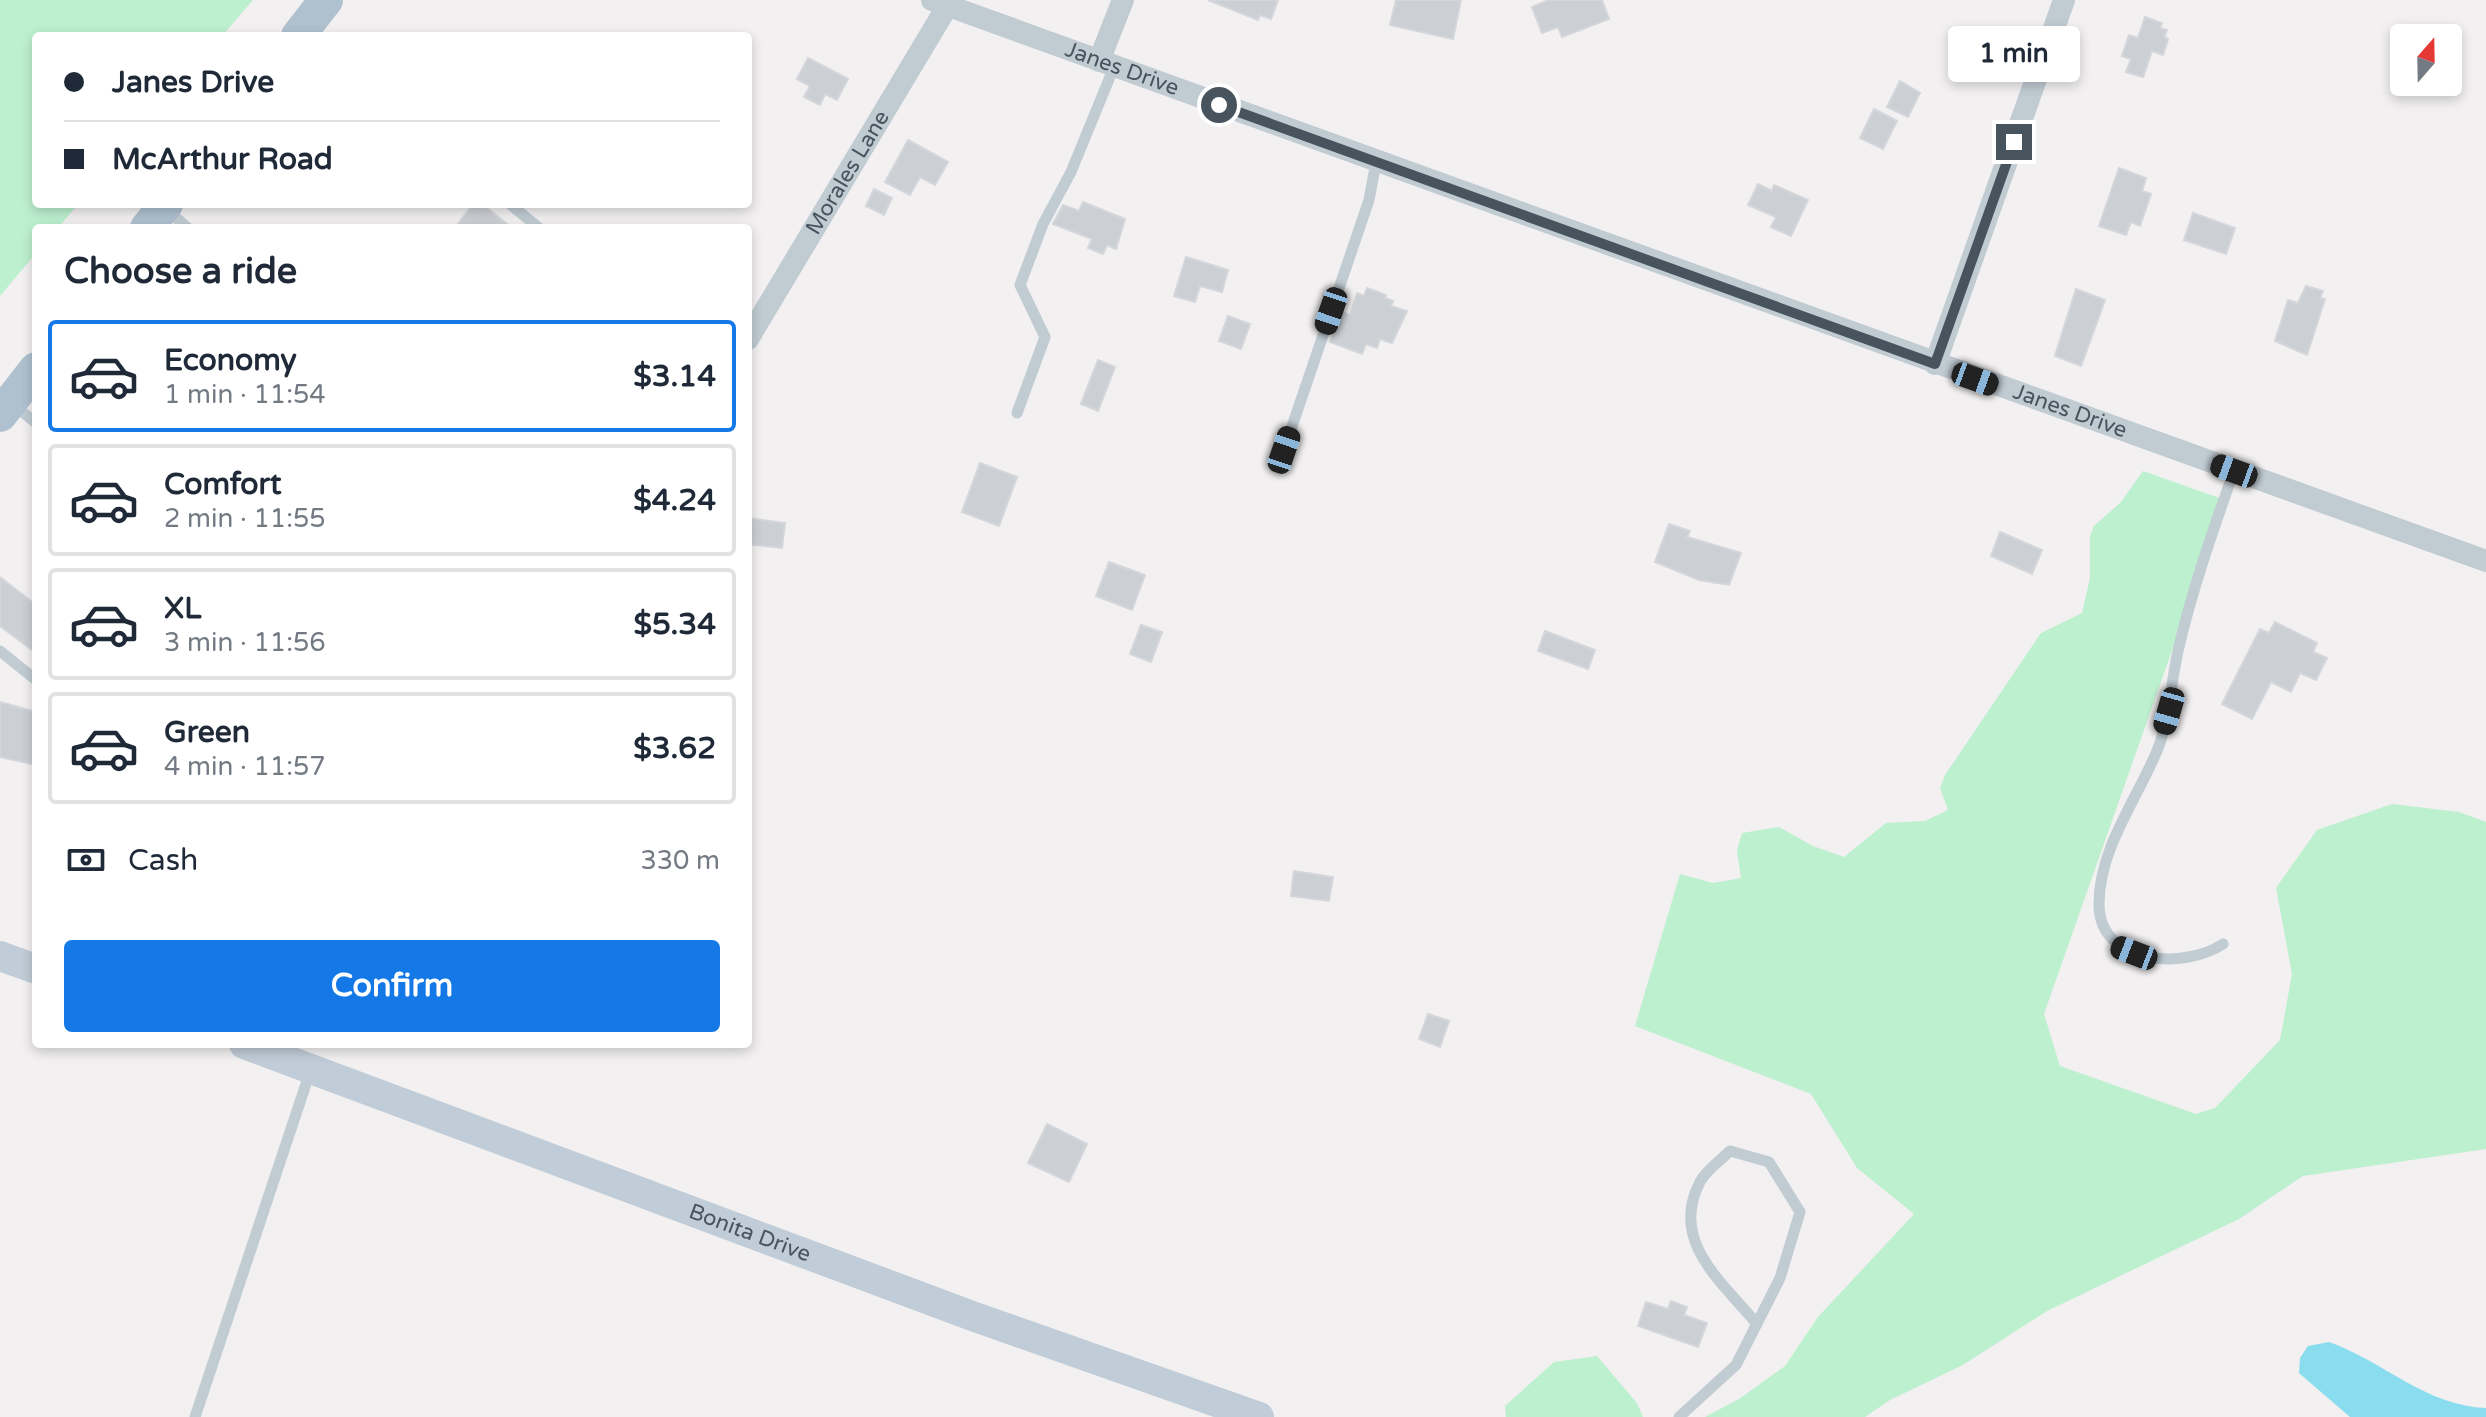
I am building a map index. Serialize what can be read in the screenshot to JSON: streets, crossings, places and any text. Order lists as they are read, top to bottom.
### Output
{
  "streets": {
    "street": ["Janes Drive", "Morales Lane", "Bonita Drive"]
  },
  "crossings": [
    ["Janes Drive", "Morales Lane"]
  ],
  "north": "top",
  "page": {
    "bubble": "1 min",
    "banner": ["Janes Drive", "McArthur Road"],
    "heading": "Choose a ride",
    "list": [
      {
        "name": "Economy",
        "note": "1 min · 11:54",
        "value": "$3.14"
      },
      {
        "name": "Comfort",
        "note": "2 min · 11:55",
        "value": "$4.24"
      },
      {
        "name": "XL",
        "note": "3 min · 11:56",
        "value": "$5.34"
      },
      {
        "name": "Green",
        "note": "4 min · 11:57",
        "value": "$3.62"
      }
    ],
    "pay": ["Cash", "330 m"],
    "buttons": "Confirm"
  }
}
